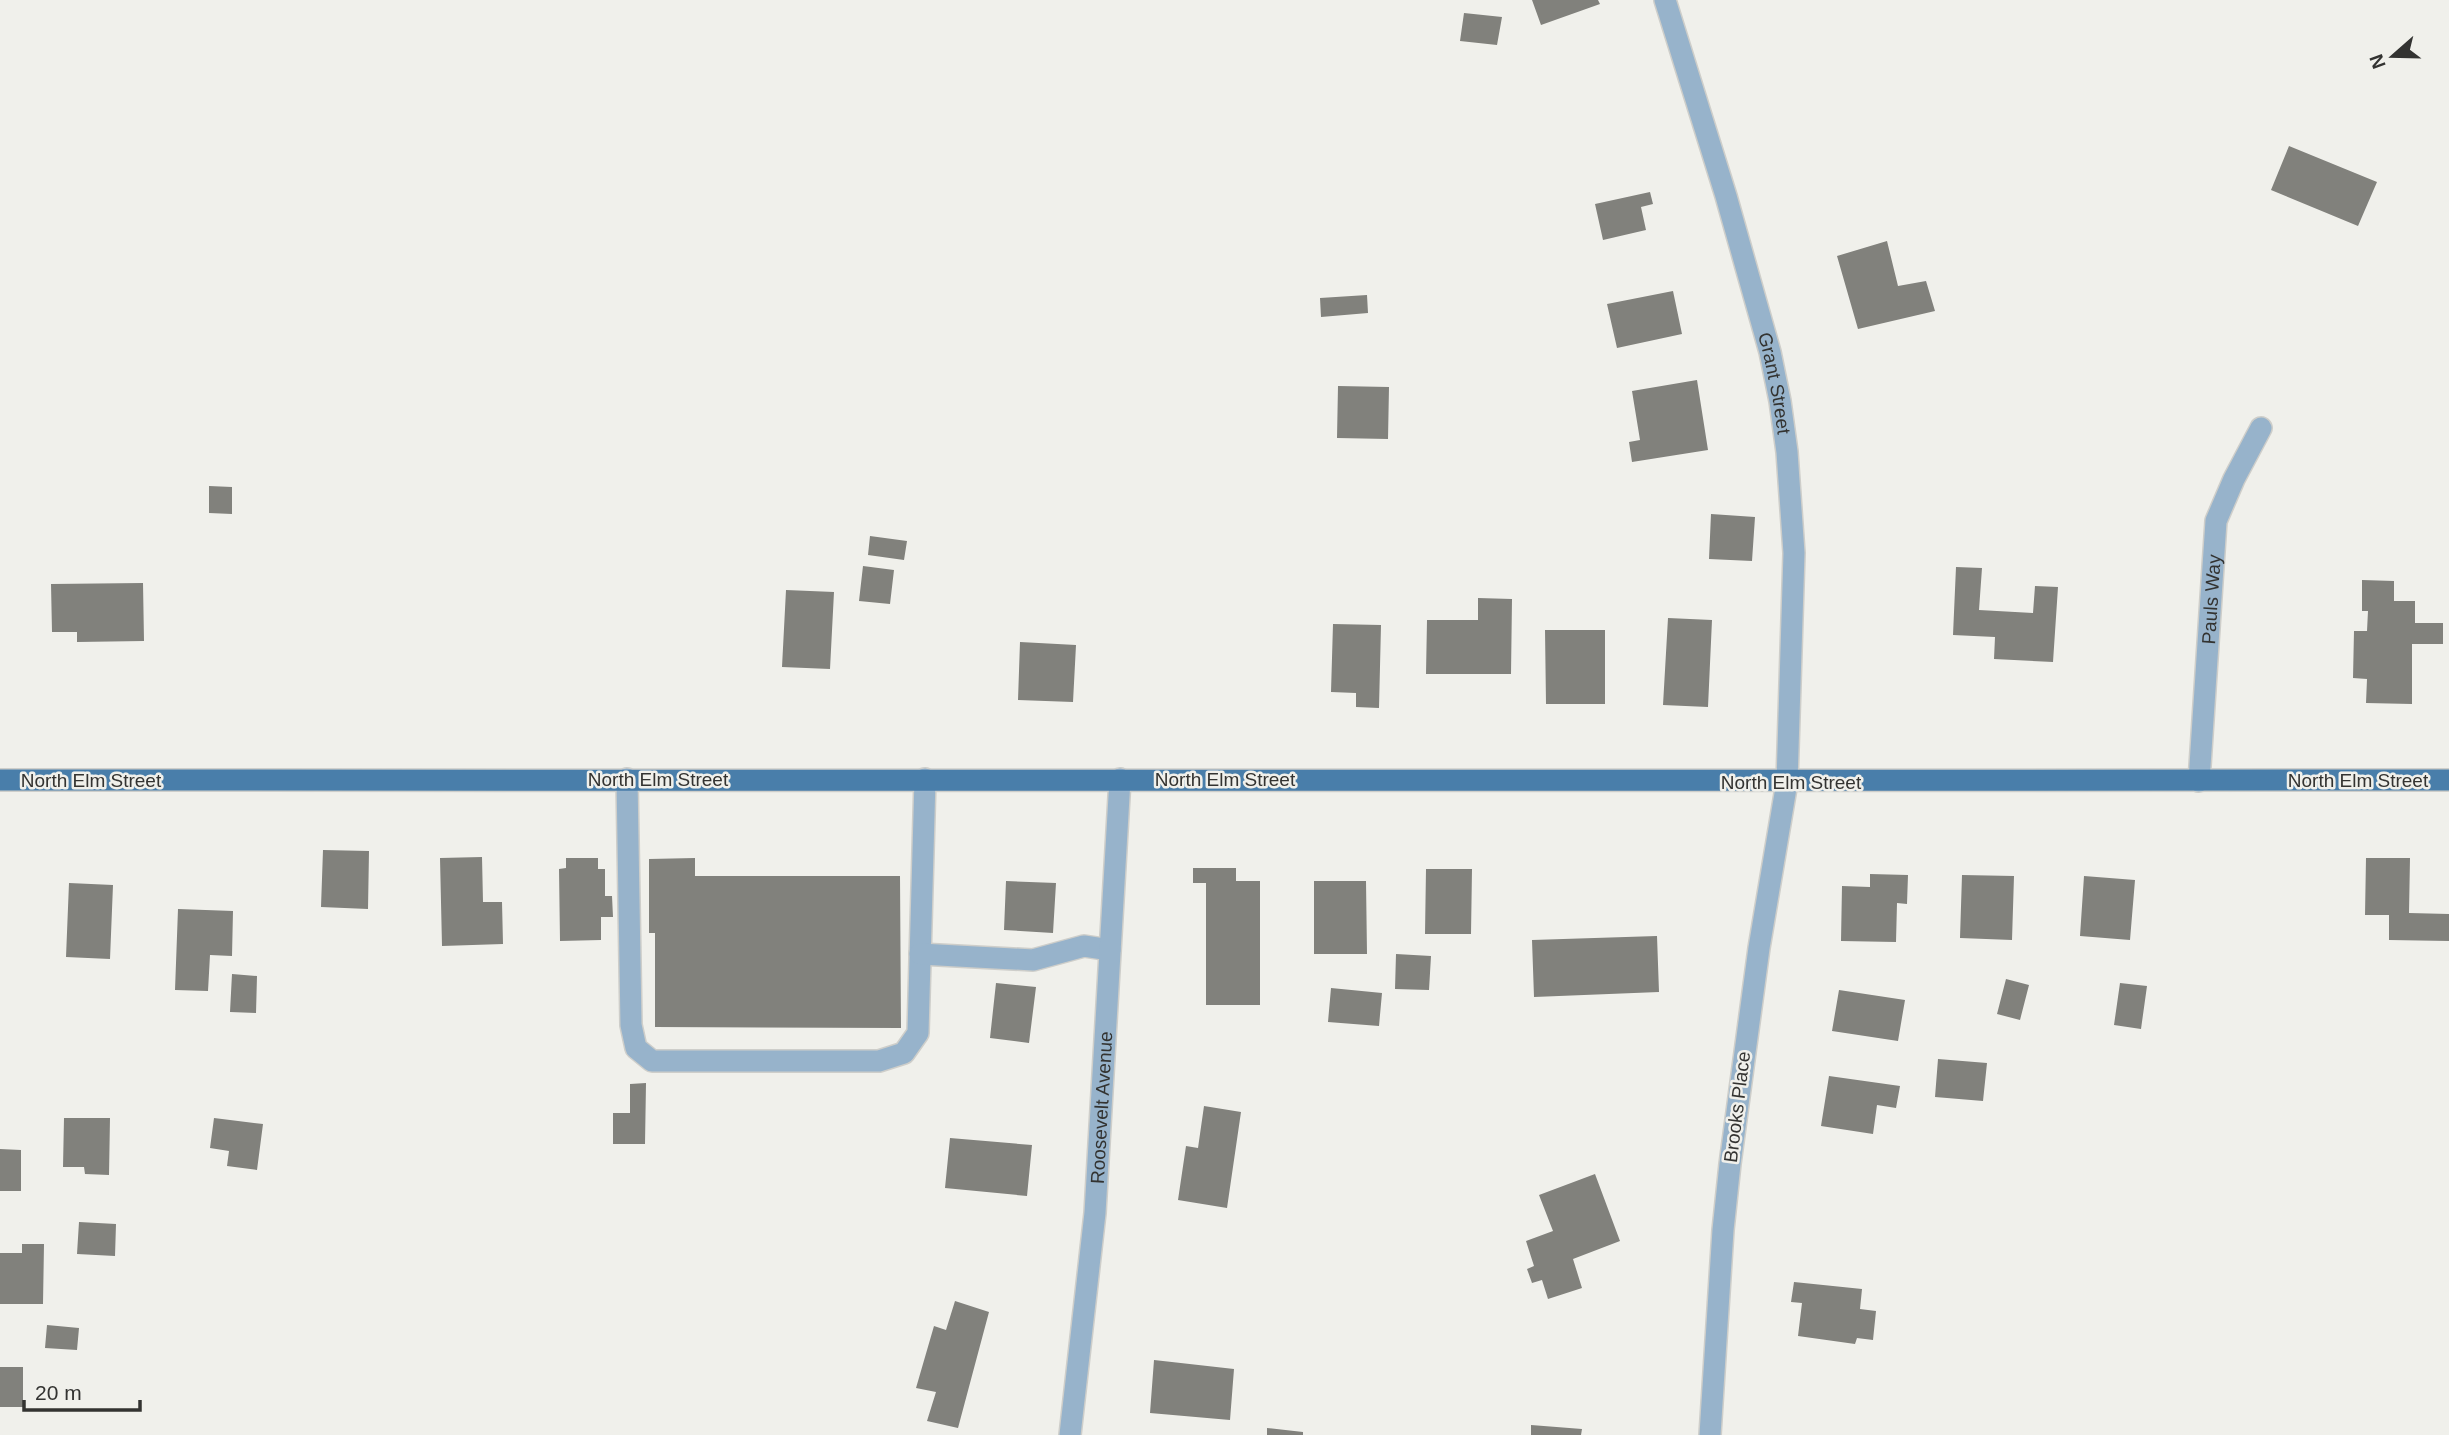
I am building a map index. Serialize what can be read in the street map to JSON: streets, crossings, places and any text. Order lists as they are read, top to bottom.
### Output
{
  "streets": {
    "main road": ["North Elm Street"],
    "street": [
      "Grant Street",
      "Pauls Way",
      "Roosevelt Avenue",
      "Brooks Place"
    ]
  },
  "crossings": [
    ["Grant Street", "North Elm Street"],
    ["Grant Street", "Brooks Place"],
    ["Pauls Way", "North Elm Street"],
    ["North Elm Street", "Roosevelt Avenue"],
    ["North Elm Street", "Brooks Place"]
  ],
  "scale_bar": "20 m",
  "north": "left"
}
